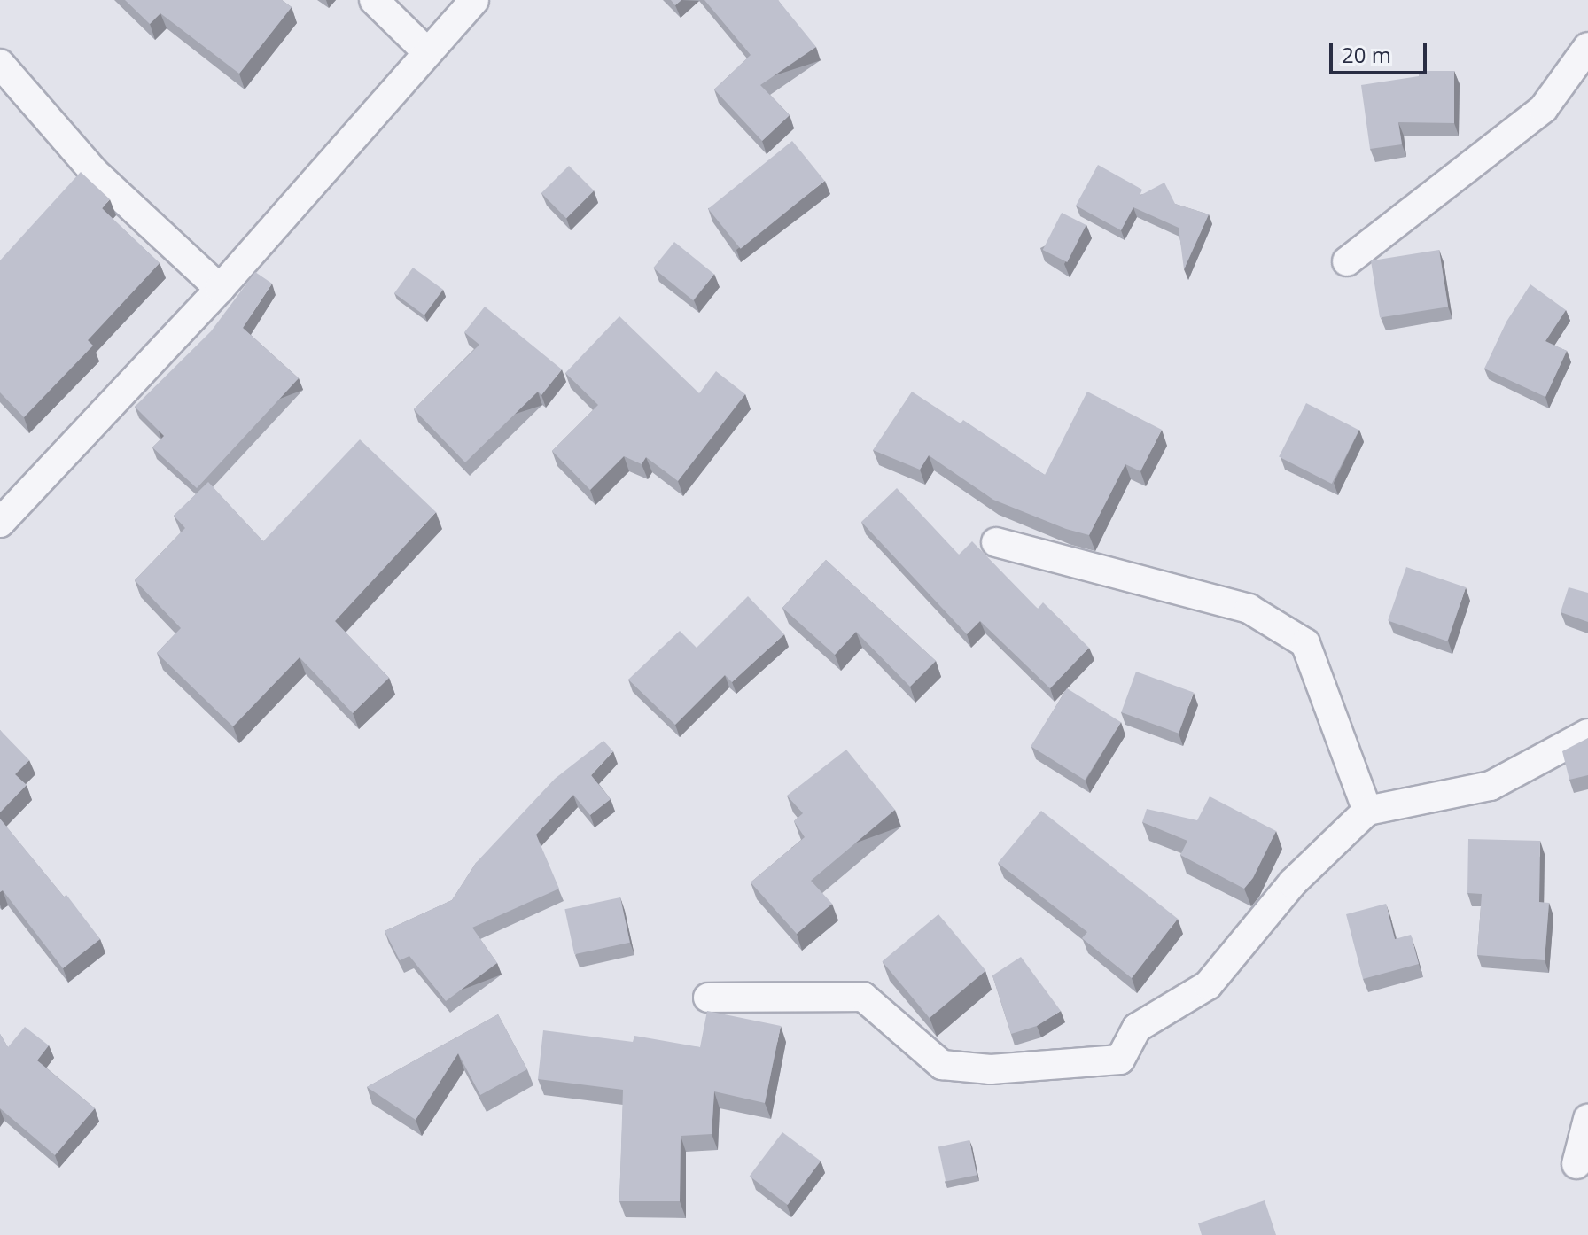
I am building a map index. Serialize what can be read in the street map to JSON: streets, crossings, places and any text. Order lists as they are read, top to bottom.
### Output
{
  "scale_bar": "20 m"
}
